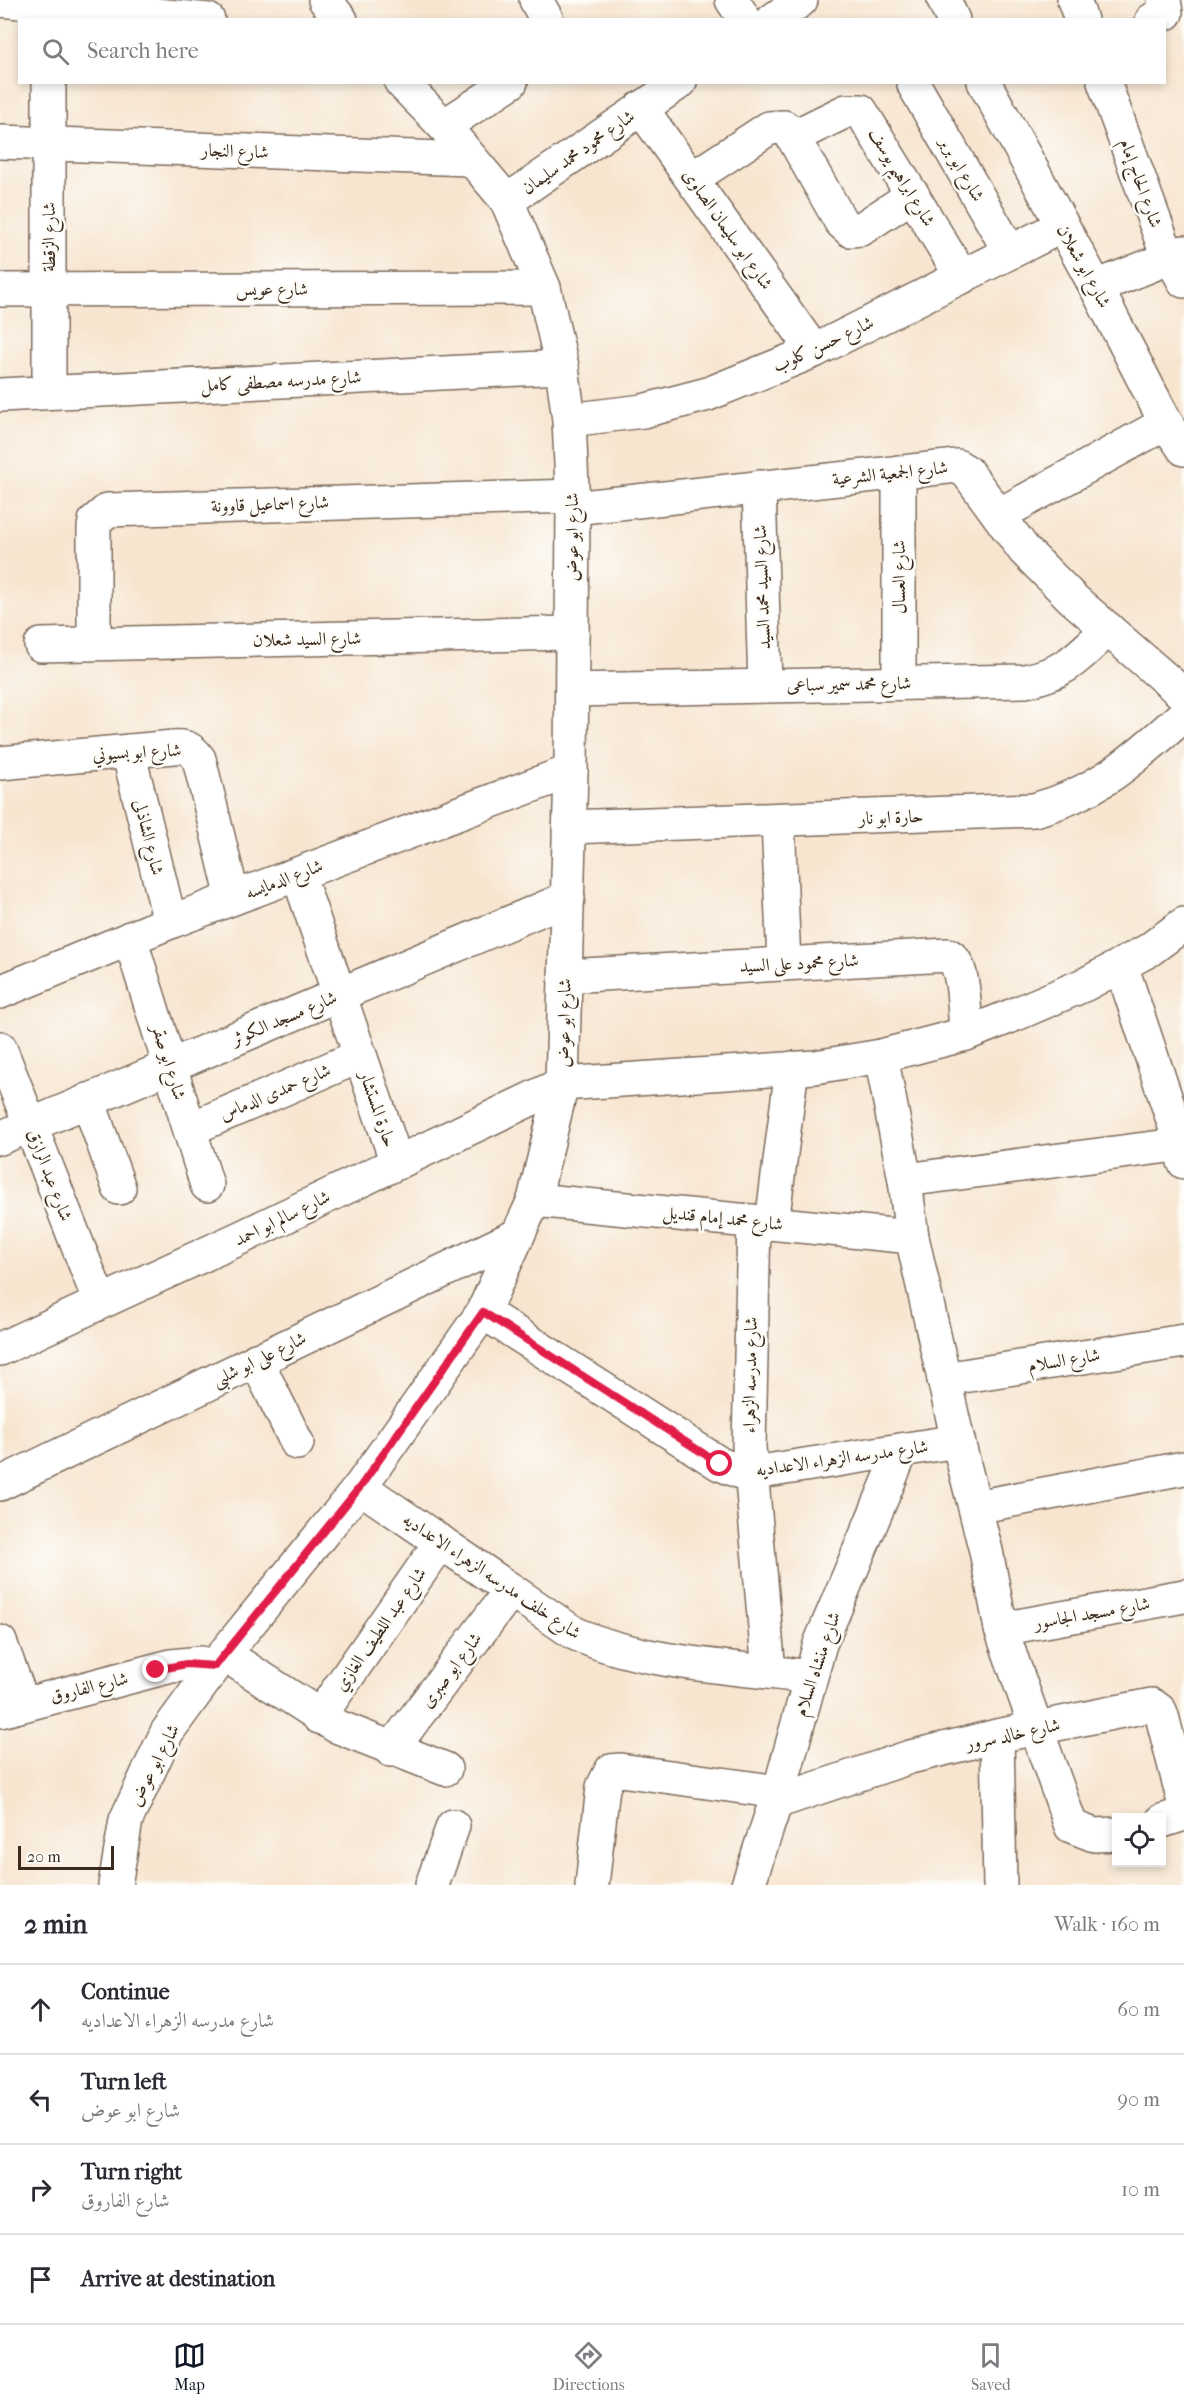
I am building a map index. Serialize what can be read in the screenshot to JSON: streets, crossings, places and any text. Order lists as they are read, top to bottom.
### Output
{
  "streets": {
    "street": [
      "شارع النجار",
      "شارع محمود محمد سليمان",
      "شارع ابو بربر",
      "شارع ابراهيم يوسف",
      "شارع الحاج إمام",
      "شارع ابو سليمان الصاوى",
      "شارع الزقطة",
      "شارع ابو شعلان",
      "شارع عويس",
      "شارع حسن كلوب",
      "شارع مدرسه مصطفى كامل",
      "شارع الجمعية الشرعية",
      "شارع اسماعيل قاوونة",
      "شارع ابو عوض",
      "شارع العسال",
      "شارع السيد محمد السيد",
      "شارع السيد شعلان",
      "شارع محمد سمير سباعى",
      "شارع ابو بسيوني",
      "حارة ابو نار",
      "شارع الشاذلى",
      "شارع الدمايسه",
      "شارع محمود على السيد",
      "شارع مسجد الكوثر",
      "شارع ابو صقر",
      "شارع حمدى الدماس",
      "حارة المستشار",
      "شارع عبد الرازق",
      "شارع سالم ابو احمد",
      "شارع محمد إمام قنديل",
      "شارع على ابو شلبى",
      "شارع السلام",
      "شارع مدرسه الزهراء",
      "شارع مدرسه الزهراء الاعداديه",
      "شارع خلف مدرسه الزهراء الاعداديه",
      "شارع مسجد الجاسور",
      "شارع عبد اللطيف الغازي",
      "شارع منشاه السلام",
      "شارع ابو صبرى",
      "شارع الفاروق",
      "شارع خالد سرور"
    ]
  },
  "crossings": [
    ["شارع النجار", "شارع الزقطة"],
    ["شارع النجار", "شارع ابو عوض"],
    ["شارع محمود محمد سليمان", "شارع ابو سليمان الصاوى"],
    ["شارع محمود محمد سليمان", "شارع ابو عوض"],
    ["شارع ابو بربر", "شارع حسن كلوب"],
    ["شارع ابراهيم يوسف", "شارع حسن كلوب"],
    ["شارع ابو سليمان الصاوى", "شارع حسن كلوب"],
    ["شارع الزقطة", "شارع عويس"],
    ["شارع الزقطة", "شارع مدرسه مصطفى كامل"],
    ["شارع ابو شعلان", "شارع حسن كلوب"],
    ["شارع عويس", "شارع ابو عوض"],
    ["شارع حسن كلوب", "شارع ابو عوض"],
    ["شارع مدرسه مصطفى كامل", "شارع ابو عوض"],
    ["شارع الجمعية الشرعية", "شارع اسماعيل قاوونة"],
    ["شارع الجمعية الشرعية", "شارع ابو عوض"],
    ["شارع الجمعية الشرعية", "شارع العسال"],
    ["شارع الجمعية الشرعية", "شارع السيد محمد السيد"],
    ["شارع الجمعية الشرعية", "شارع محمد سمير سباعى"],
    ["شارع اسماعيل قاوونة", "شارع ابو عوض"],
    ["شارع اسماعيل قاوونة", "شارع السيد شعلان"],
    ["شارع ابو عوض", "شارع السيد شعلان"],
    ["شارع ابو عوض", "شارع محمد سمير سباعى"],
    ["شارع ابو عوض", "حارة ابو نار"],
    ["شارع ابو عوض", "شارع الدمايسه"],
    ["شارع ابو عوض", "شارع محمود على السيد"],
    ["شارع ابو عوض", "شارع مسجد الكوثر"],
    ["شارع ابو عوض", "شارع سالم ابو احمد"],
    ["شارع ابو عوض", "شارع محمد إمام قنديل"],
    ["شارع ابو عوض", "شارع على ابو شلبى"],
    ["شارع ابو عوض", "شارع مدرسه الزهراء الاعداديه"],
    ["شارع ابو عوض", "شارع خلف مدرسه الزهراء الاعداديه"],
    ["شارع ابو عوض", "شارع الفاروق"],
    ["شارع العسال", "شارع محمد سمير سباعى"],
    ["شارع السيد محمد السيد", "شارع محمد سمير سباعى"],
    ["شارع ابو بسيوني", "شارع الشاذلى"],
    ["شارع ابو بسيوني", "شارع الدمايسه"],
    ["شارع الشاذلى", "شارع الدمايسه"],
    ["شارع الدمايسه", "شارع ابو صقر"],
    ["شارع الدمايسه", "حارة المستشار"],
    ["شارع مسجد الكوثر", "شارع ابو صقر"],
    ["شارع مسجد الكوثر", "حارة المستشار"],
    ["شارع مسجد الكوثر", "شارع عبد الرازق"],
    ["شارع ابو صقر", "شارع حمدى الدماس"],
    ["شارع حمدى الدماس", "حارة المستشار"],
    ["حارة المستشار", "شارع سالم ابو احمد"],
    ["شارع عبد الرازق", "شارع سالم ابو احمد"],
    ["شارع محمد إمام قنديل", "شارع مدرسه الزهراء"],
    ["شارع مدرسه الزهراء", "شارع مدرسه الزهراء الاعداديه"],
    ["شارع مدرسه الزهراء", "شارع خلف مدرسه الزهراء الاعداديه"],
    ["شارع مدرسه الزهراء الاعداديه", "شارع منشاه السلام"],
    ["شارع خلف مدرسه الزهراء الاعداديه", "شارع عبد اللطيف الغازي"],
    ["شارع خلف مدرسه الزهراء الاعداديه", "شارع منشاه السلام"],
    ["شارع خلف مدرسه الزهراء الاعداديه", "شارع ابو صبرى"],
    ["شارع منشاه السلام", "شارع خالد سرور"]
  ],
  "scale_bar": "20 m",
  "page": {
    "search": "Search here",
    "scale": "20 m",
    "heading": ["2 min", "Walk · 160 m"],
    "list": [
      ["Continue", "شارع مدرسه الزهراء الاعداديه", "60 m"],
      ["Turn left", "شارع ابو عوض", "90 m"],
      ["Turn right", "شارع الفاروق", "10 m"],
      "Arrive at destination"
    ],
    "nav": ["Map", "Directions", "Saved"]
  }
}
